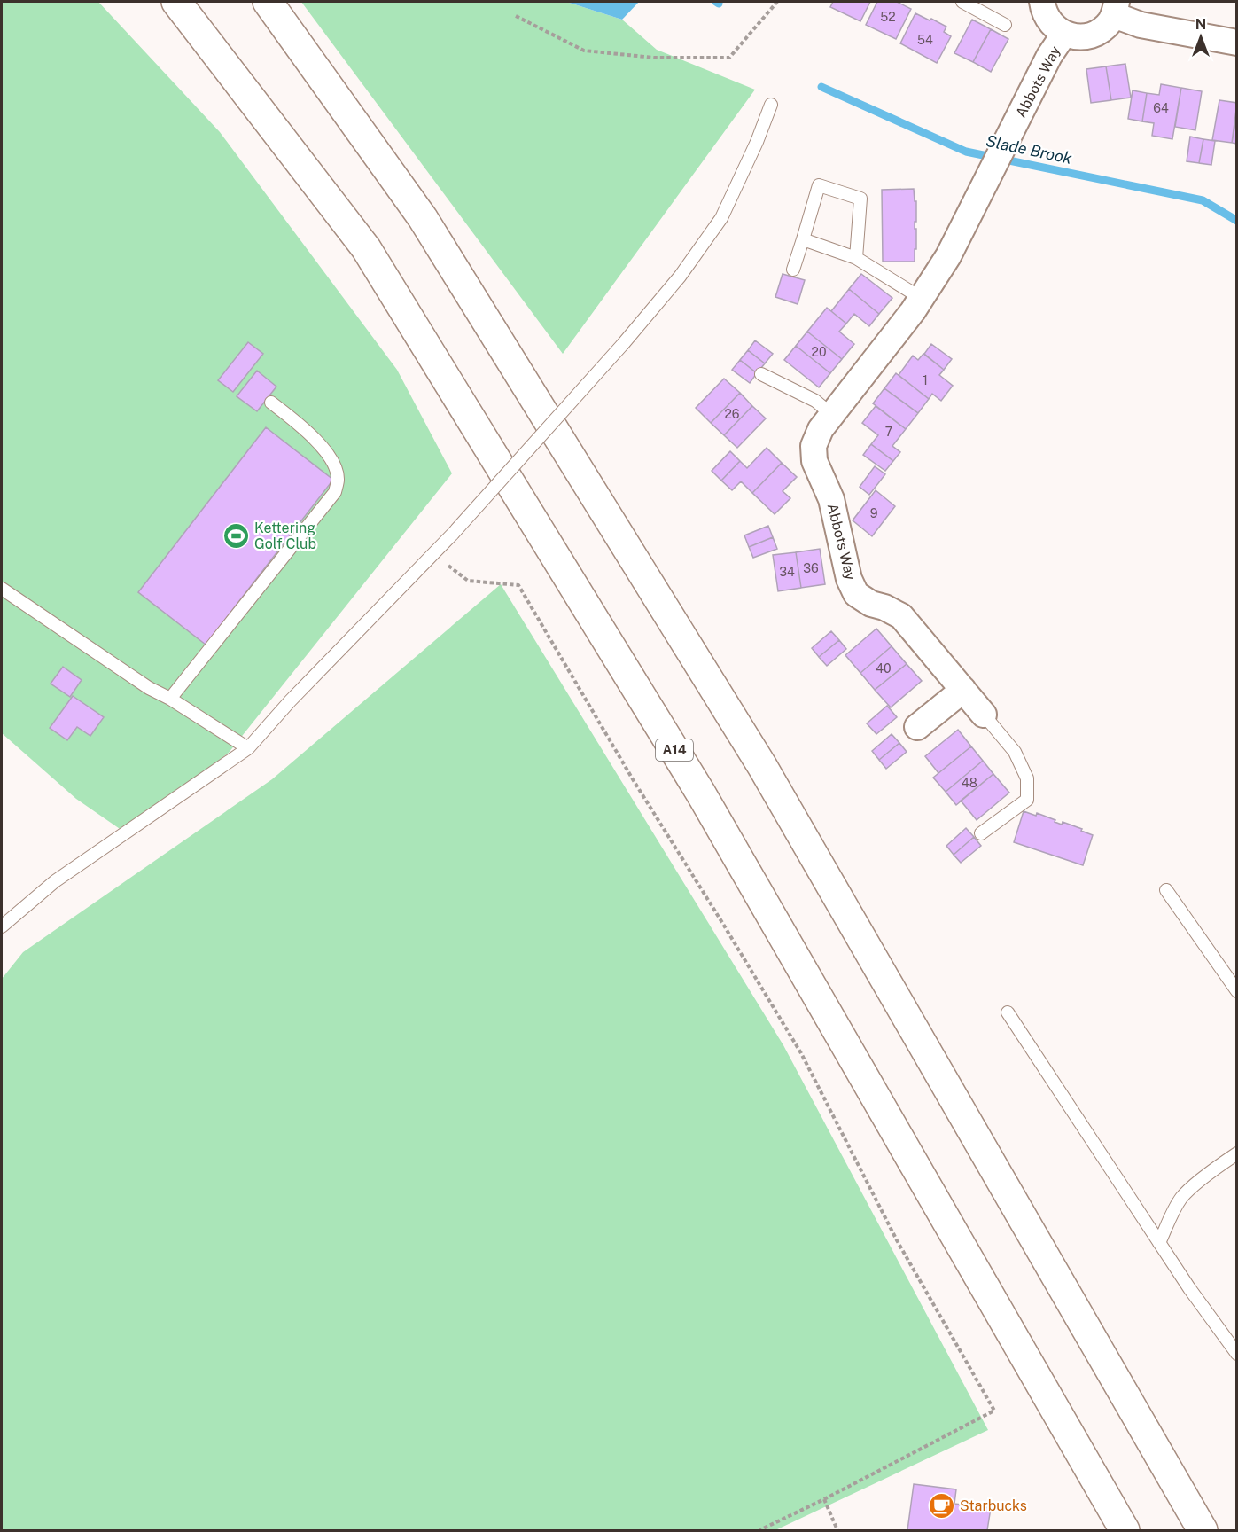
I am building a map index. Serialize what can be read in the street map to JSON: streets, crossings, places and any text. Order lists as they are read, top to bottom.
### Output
{
  "streets": {
    "highway": ["A14"],
    "street": ["Abbots Way"]
  },
  "water": ["Slade Brook"],
  "places": {
    "sports": ["Kettering Golf Club"],
    "cafe": ["Starbucks"]
  },
  "house_numbers": [
    "52",
    "54",
    "64",
    "20",
    "1",
    "26",
    "7",
    "9",
    "36",
    "34",
    "40",
    "48"
  ],
  "north": "top"
}
